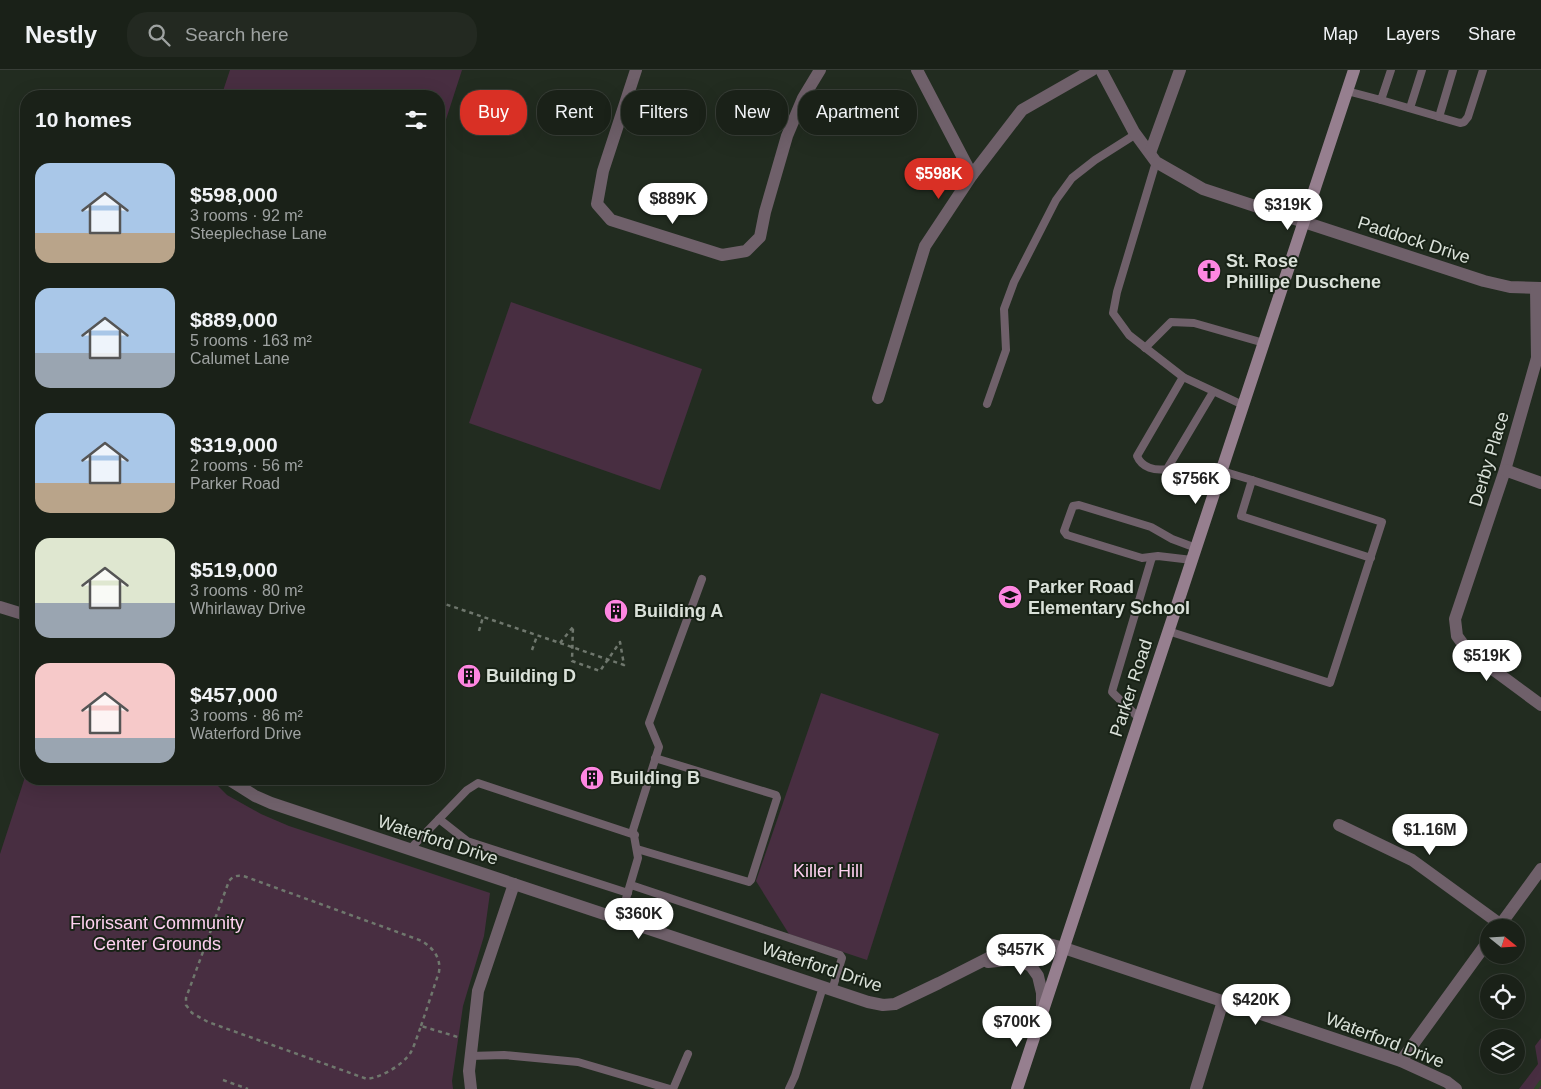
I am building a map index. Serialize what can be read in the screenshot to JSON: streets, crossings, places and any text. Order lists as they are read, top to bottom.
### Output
{
  "streets": {
    "main road": ["Parker Road"],
    "street": ["Paddock Drive", "Derby Place", "Waterford Drive"]
  },
  "crossings": [
    ["Paddock Drive", "Derby Place"],
    ["Paddock Drive", "Parker Road"],
    ["Parker Road", "Waterford Drive"]
  ],
  "parks": ["Killer Hill", "Florissant Community Center Grounds"],
  "places": {
    "church": ["St. Rose Phillipe Duschene"],
    "school or university": ["Parker Road Elementary School"],
    "building": ["Building A", "Building D", "Building B"]
  },
  "north": "right",
  "page": {
    "header": "Nestly",
    "search": "Search here",
    "nav": ["Map", "Layers", "Share"],
    "chip": [
      "Buy",
      "Rent",
      "Filters",
      "New",
      "Apartment"
    ],
    "heading": "10 homes",
    "list": [
      {
        "name": "$598,000",
        "note": "3 rooms · 92 m² · Steeplechase Lane"
      },
      {
        "name": "$889,000",
        "note": "5 rooms · 163 m² · Calumet Lane"
      },
      {
        "name": "$319,000",
        "note": "2 rooms · 56 m² · Parker Road"
      },
      {
        "name": "$519,000",
        "note": "3 rooms · 80 m² · Whirlaway Drive"
      },
      {
        "name": "$457,000",
        "note": "3 rooms · 86 m² · Waterford Drive"
      }
    ],
    "price": [
      "$598K",
      "$889K",
      "$319K",
      "$756K",
      "$519K",
      "$1.16M",
      "$360K",
      "$457K",
      "$420K",
      "$700K"
    ]
  }
}
